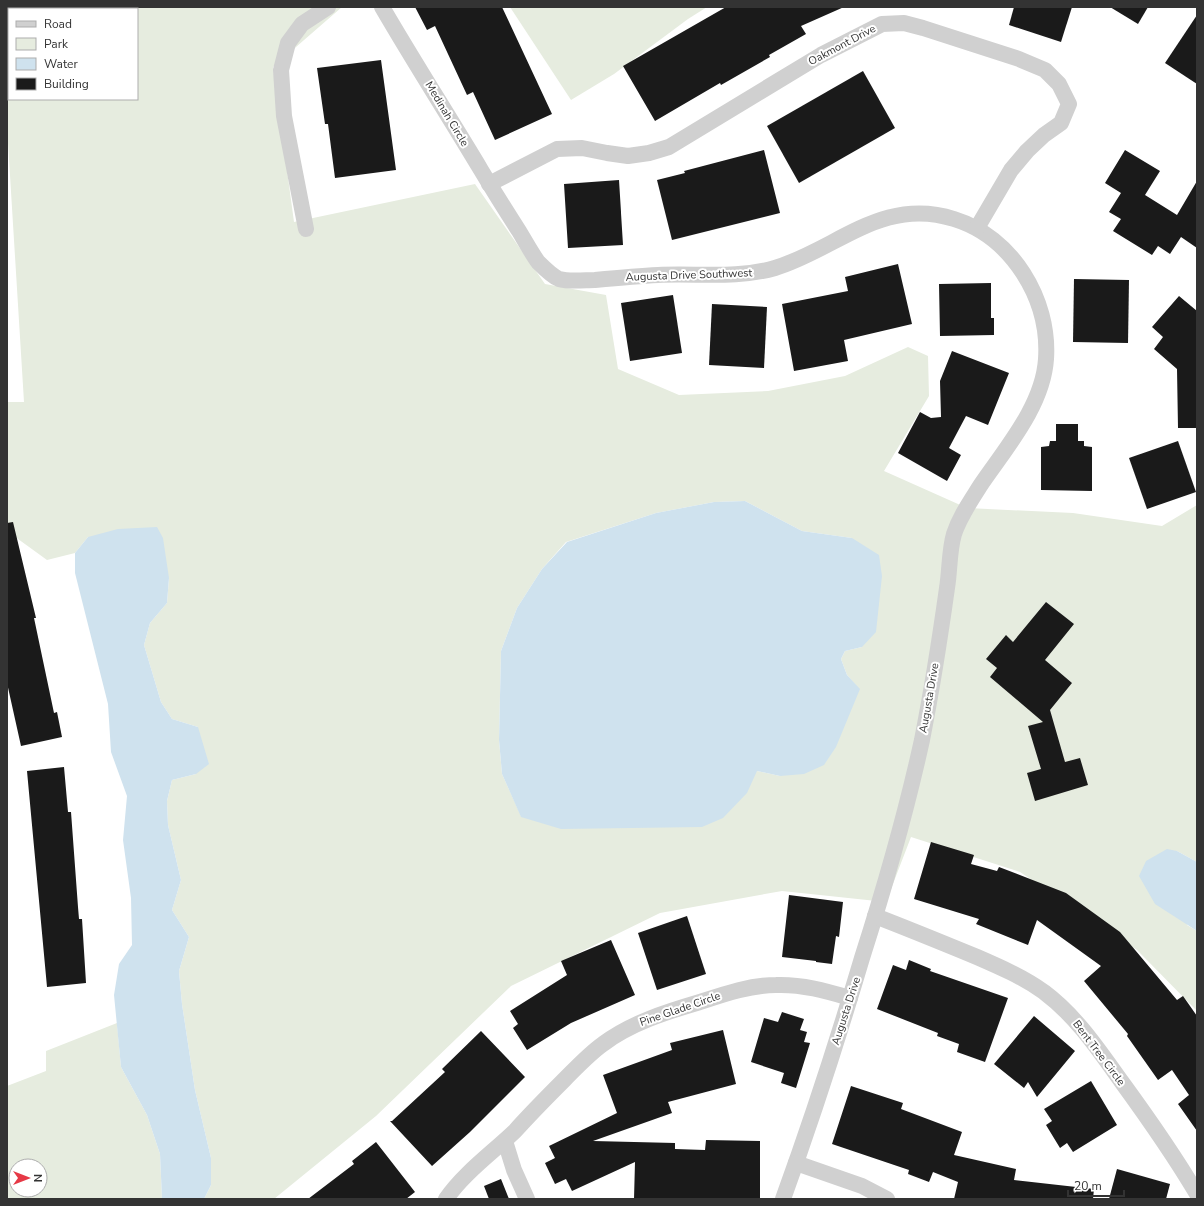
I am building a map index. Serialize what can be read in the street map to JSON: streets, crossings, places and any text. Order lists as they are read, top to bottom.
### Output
{
  "streets": {
    "street": [
      "Oakmont Drive",
      "Medinah Circle",
      "Augusta Drive Southwest",
      "Augusta Drive",
      "Pine Glade Circle",
      "Bent Tree Circle"
    ]
  },
  "crossings": [
    ["Oakmont Drive", "Medinah Circle"],
    ["Oakmont Drive", "Augusta Drive Southwest"],
    ["Oakmont Drive", "Augusta Drive"],
    ["Medinah Circle", "Augusta Drive Southwest"],
    ["Augusta Drive Southwest", "Augusta Drive"],
    ["Augusta Drive", "Pine Glade Circle"],
    ["Augusta Drive", "Bent Tree Circle"]
  ],
  "legend": [
    "Road",
    "Park",
    "Water",
    "Building"
  ],
  "scale_bar": "20 m",
  "north": "right"
}
